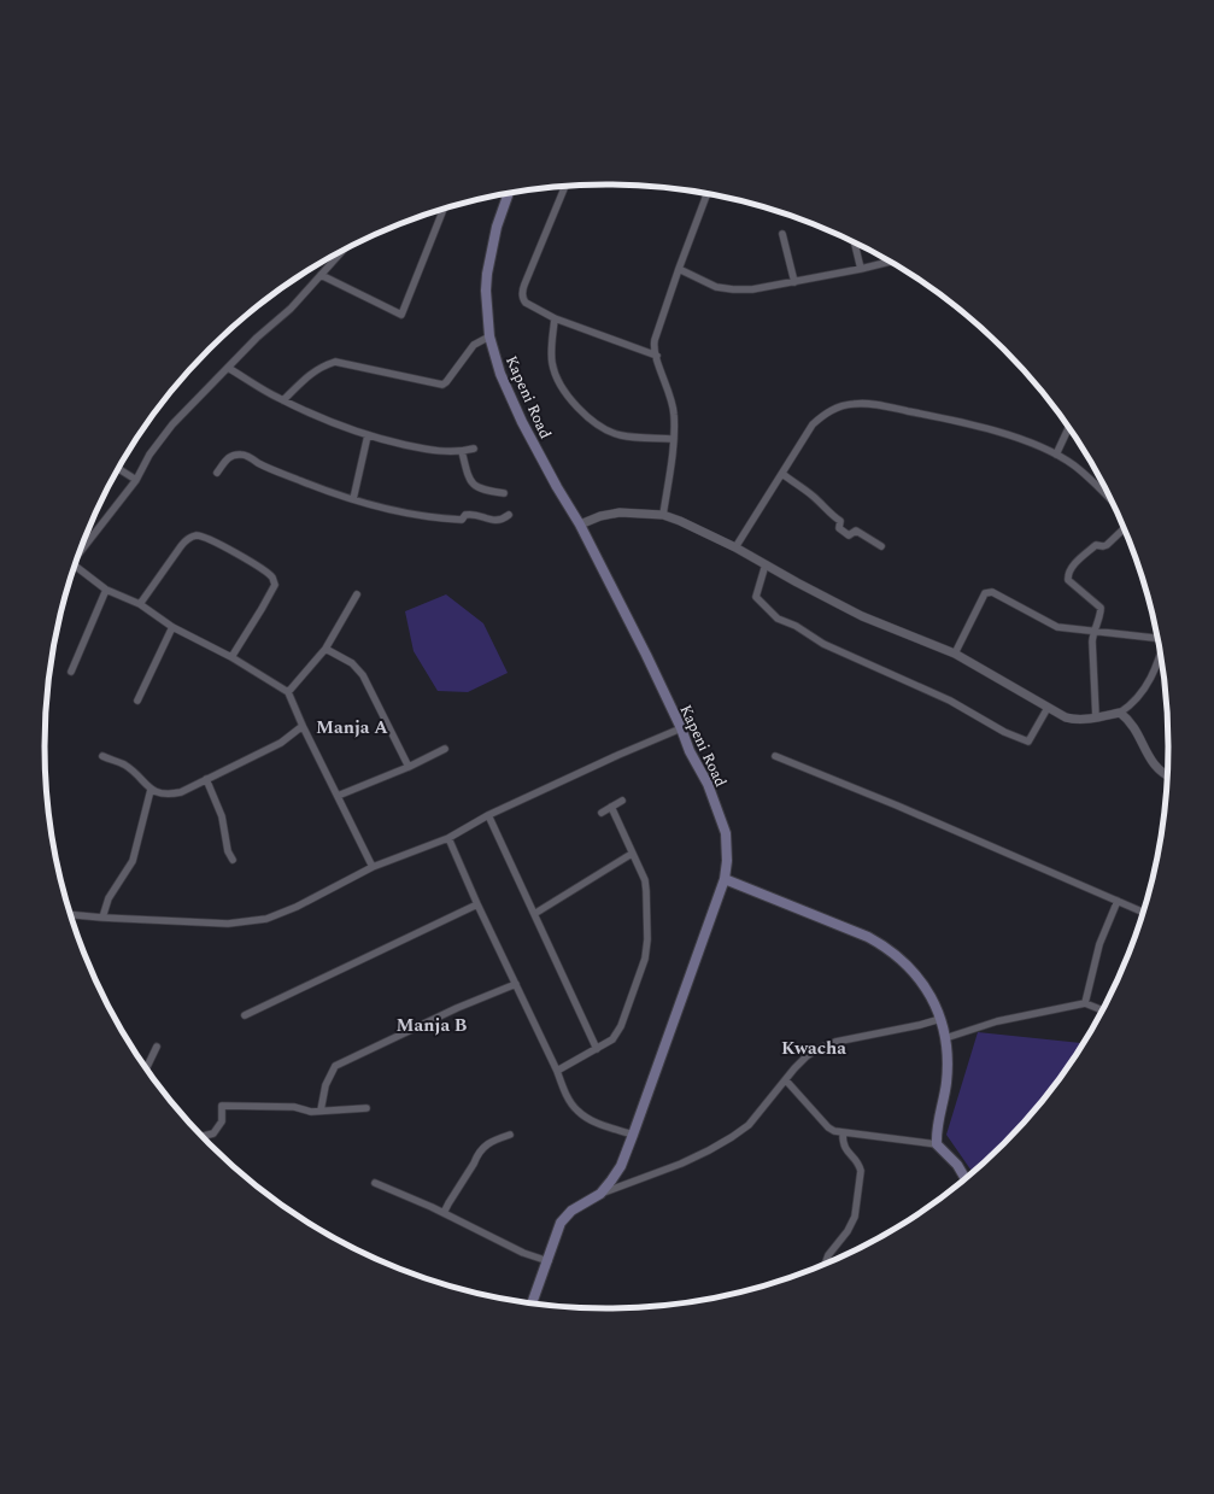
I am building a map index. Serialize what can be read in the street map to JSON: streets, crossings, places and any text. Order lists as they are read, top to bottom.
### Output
{
  "streets": {
    "main road": ["Kapeni Road"]
  },
  "districts": ["Manja A", "Manja B", "Kwacha"]
}
